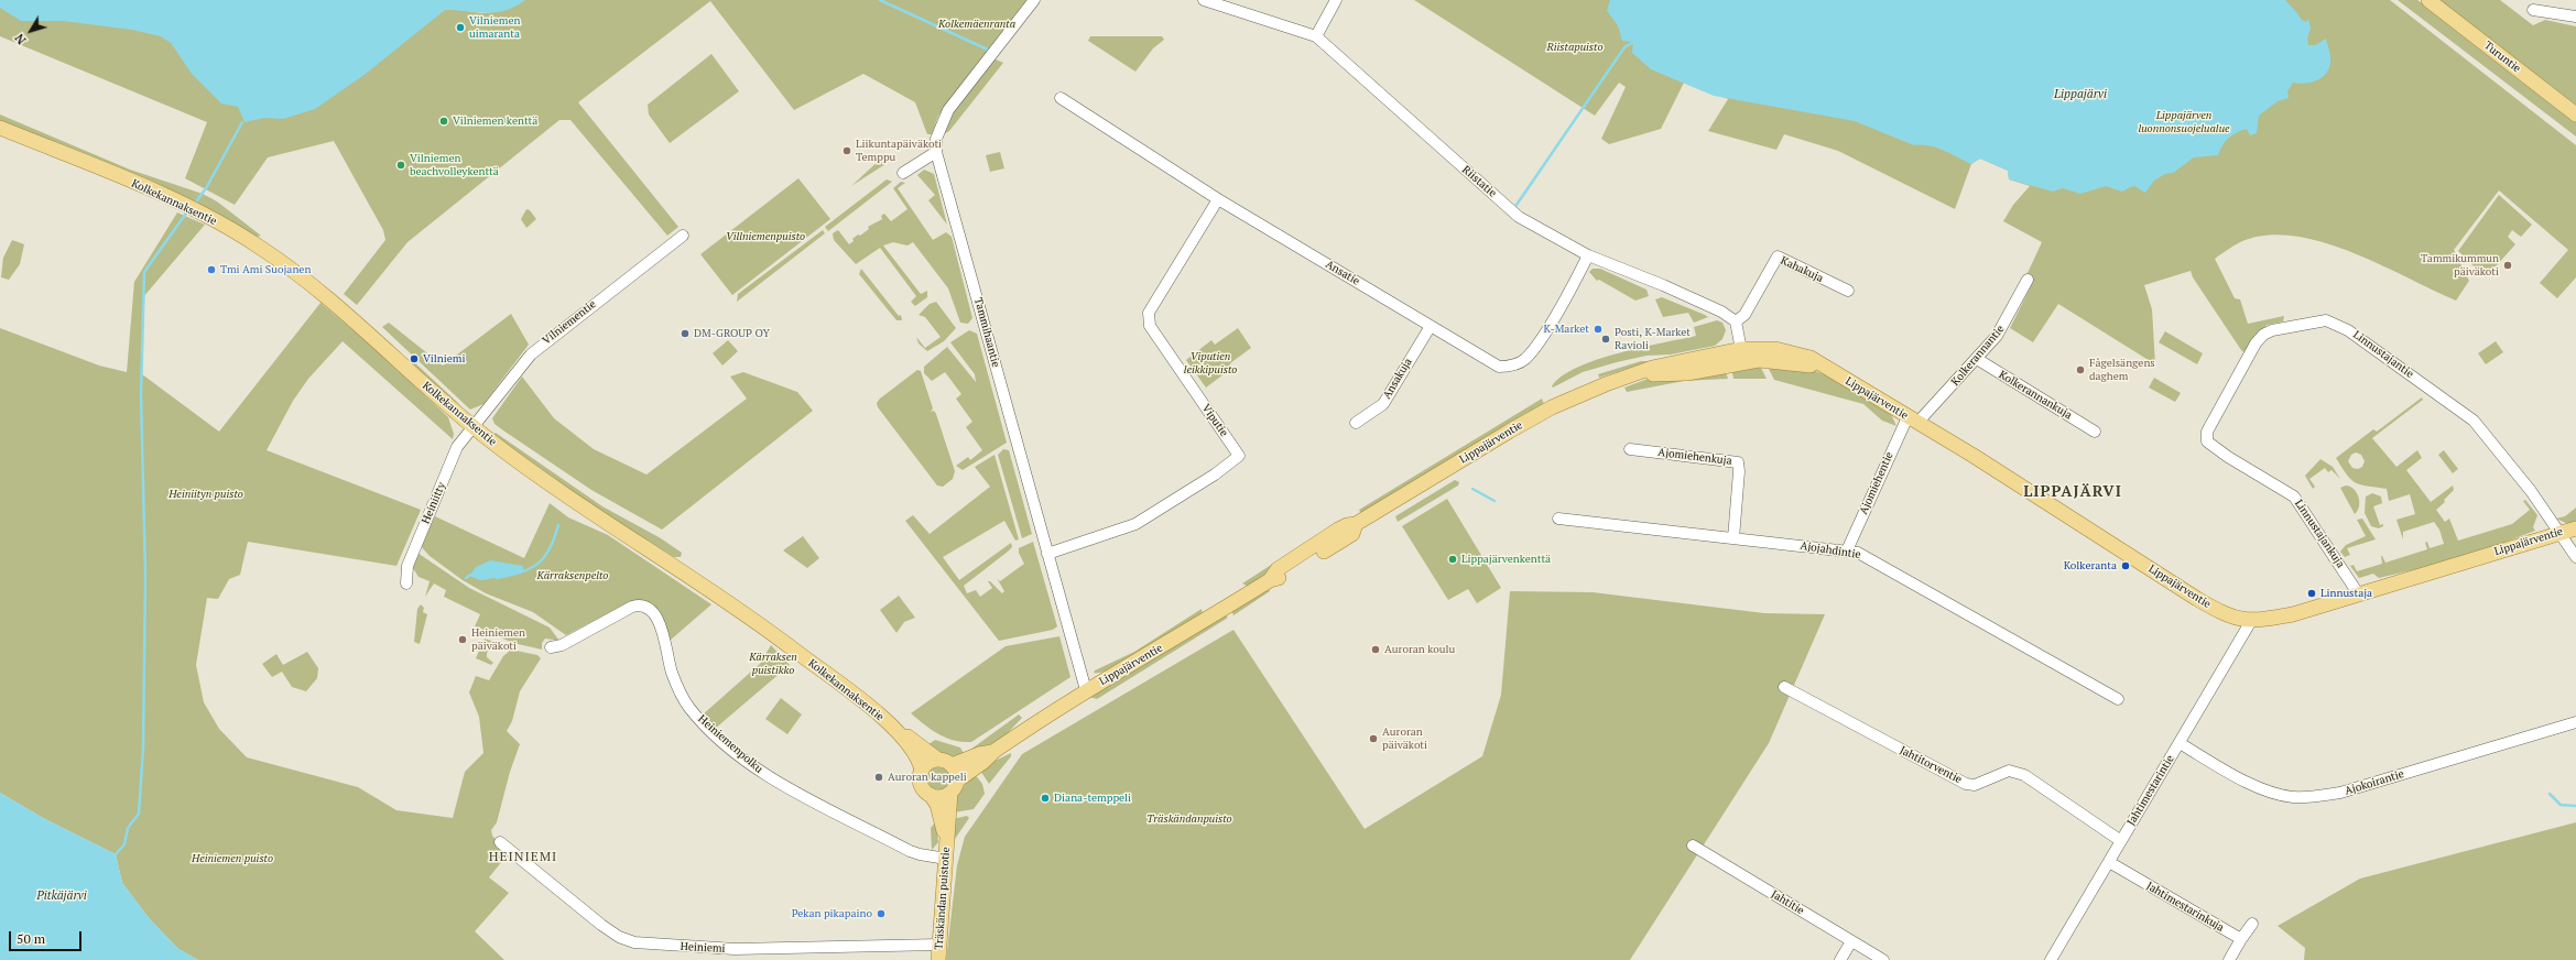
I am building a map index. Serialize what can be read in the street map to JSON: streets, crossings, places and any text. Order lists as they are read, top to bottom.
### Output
{
  "streets": {
    "main road": [
      "Turuntie",
      "Kolkekannaksentie",
      "Lippajärventie",
      "Träskändan puistotie"
    ],
    "street": [
      "Riistatie",
      "Kahakuja",
      "Ansatie",
      "Vilniementie",
      "Tammihaantie",
      "Linnustajantie",
      "Kolkerannantie",
      "Ansakuja",
      "Kolkerannankuja",
      "Viputie",
      "Ajomiehenkuja",
      "Ajomiehentie",
      "Heiniitty",
      "Linnustajankuja",
      "Ajojahdintie",
      "Heiniemenpolku",
      "Jahtitorventie",
      "Ajokoirantie",
      "Jahtimestarintie",
      "Jahtitie",
      "Jahtimestarinkuja",
      "Heiniemi"
    ]
  },
  "crossings": [
    ["Riistatie", "Kahakuja"],
    ["Riistatie", "Ansatie"],
    ["Kolkekannaksentie", "Vilniementie"],
    ["Kolkekannaksentie", "Lippajärventie"],
    ["Kolkekannaksentie", "Heiniitty"],
    ["Kolkekannaksentie", "Träskändan puistotie"],
    ["Ansatie", "Ansakuja"],
    ["Ansatie", "Viputie"],
    ["Vilniementie", "Heiniitty"],
    ["Tammihaantie", "Lippajärventie"],
    ["Tammihaantie", "Viputie"],
    ["Linnustajantie", "Lippajärventie"],
    ["Linnustajantie", "Linnustajankuja"],
    ["Kolkerannantie", "Kolkerannankuja"],
    ["Kolkerannantie", "Lippajärventie"],
    ["Kolkerannantie", "Ajomiehentie"],
    ["Lippajärventie", "Ajomiehentie"],
    ["Lippajärventie", "Linnustajankuja"],
    ["Lippajärventie", "Jahtimestarintie"],
    ["Lippajärventie", "Träskändan puistotie"],
    ["Ajomiehenkuja", "Ajojahdintie"],
    ["Ajomiehentie", "Ajojahdintie"],
    ["Heiniemenpolku", "Träskändan puistotie"],
    ["Jahtitorventie", "Jahtimestarintie"],
    ["Ajokoirantie", "Jahtimestarintie"],
    ["Jahtimestarintie", "Jahtimestarinkuja"],
    ["Träskändan puistotie", "Heiniemi"]
  ],
  "districts": ["LIPPAJÄRVI", "HEINIEMI"],
  "water": ["Lippajärvi", "Pitkäjärvi"],
  "parks": [
    "Kolkemäenranta",
    "Riistapuisto",
    "Lippajärven luonnonsuojelualue",
    "Villniemenpuisto",
    "Viputien leikkipuisto",
    "Heiniityn puisto",
    "Kärraksenpelto",
    "Kärraksen puistikko",
    "Träskändanpuisto",
    "Heiniemen puisto"
  ],
  "places": [
    "Vilniemen uimaranta",
    "Vilniemen kenttä",
    "Liikuntapäiväkoti Temppu",
    "Vilniemen beachvolleykenttä",
    "Tammikummun päiväkoti",
    "Tmi Ami Suojanen",
    "K-Market",
    "DM-GROUP OY",
    "Posti, K-Market Ravioli",
    "Vilniemi",
    "Fågelsängens daghem",
    "Lippajärvenkenttä",
    "Kolkeranta",
    "Linnustaja",
    "Heiniemen päiväkoti",
    "Auroran koulu",
    "Auroran päiväkoti",
    "Auroran kappeli",
    "Diana-temppeli",
    "Pekan pikapaino"
  ],
  "scale_bar": "50 m",
  "north": "bottom left"
}
